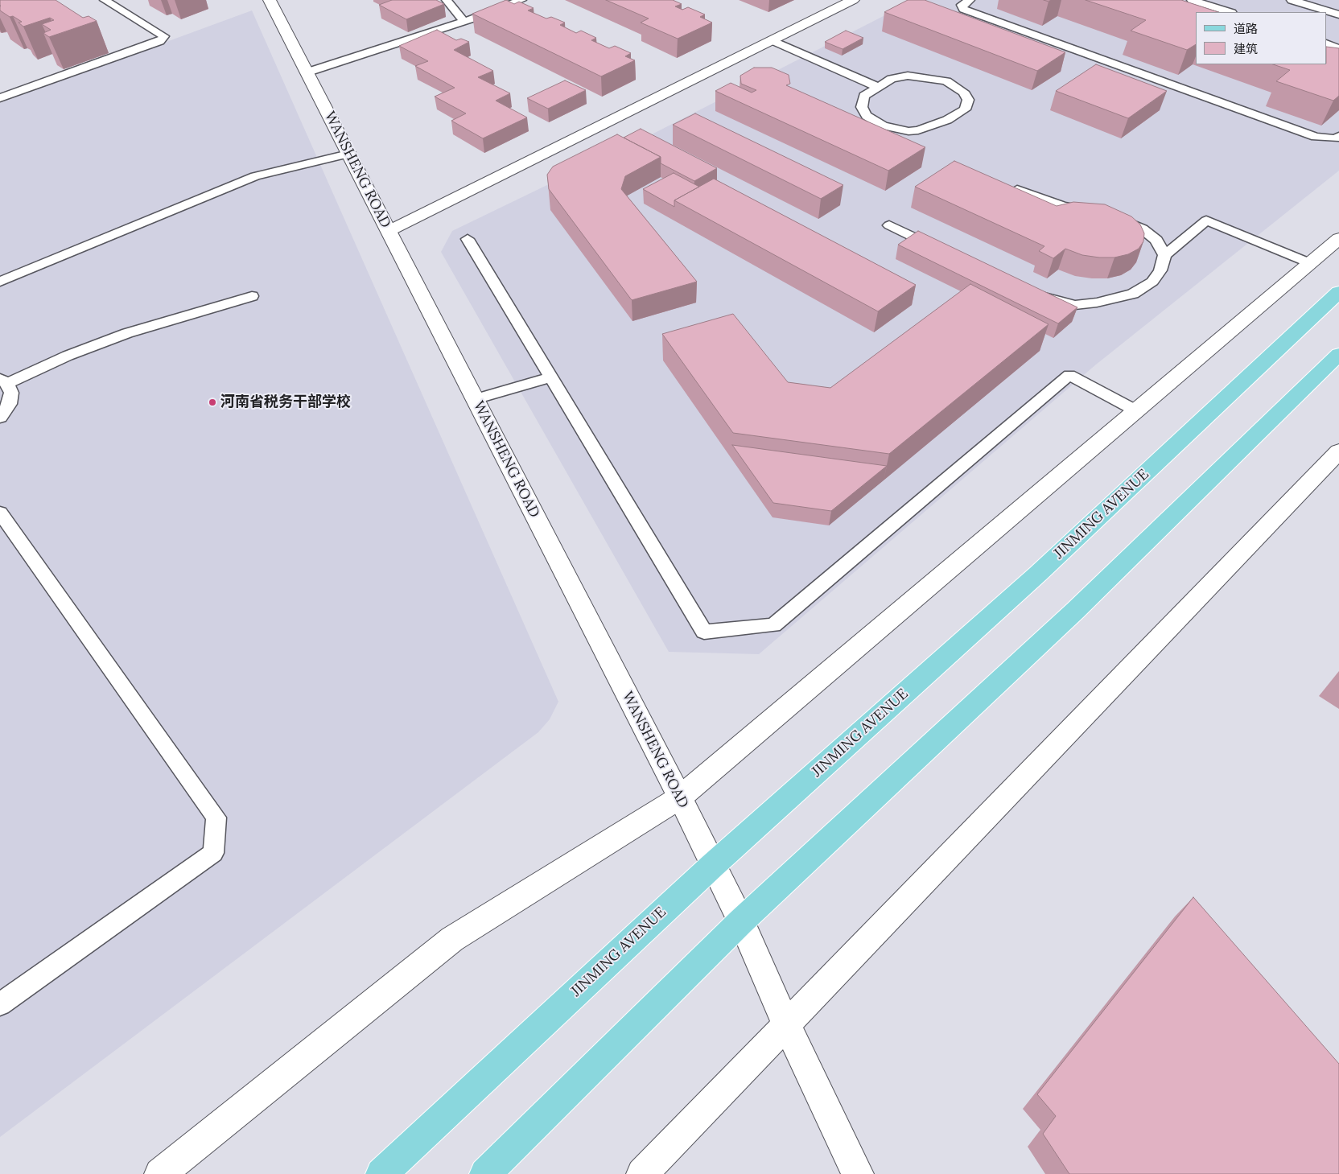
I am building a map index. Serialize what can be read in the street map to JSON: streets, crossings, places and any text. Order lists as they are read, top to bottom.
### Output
{
  "streets": {
    "main road": ["JINMING AVENUE"],
    "street": ["WANSHENG ROAD"]
  },
  "crossings": [
    ["WANSHENG ROAD", "JINMING AVENUE"]
  ],
  "places": ["河南省税务干部学校"],
  "legend": ["道路", "建筑"]
}
